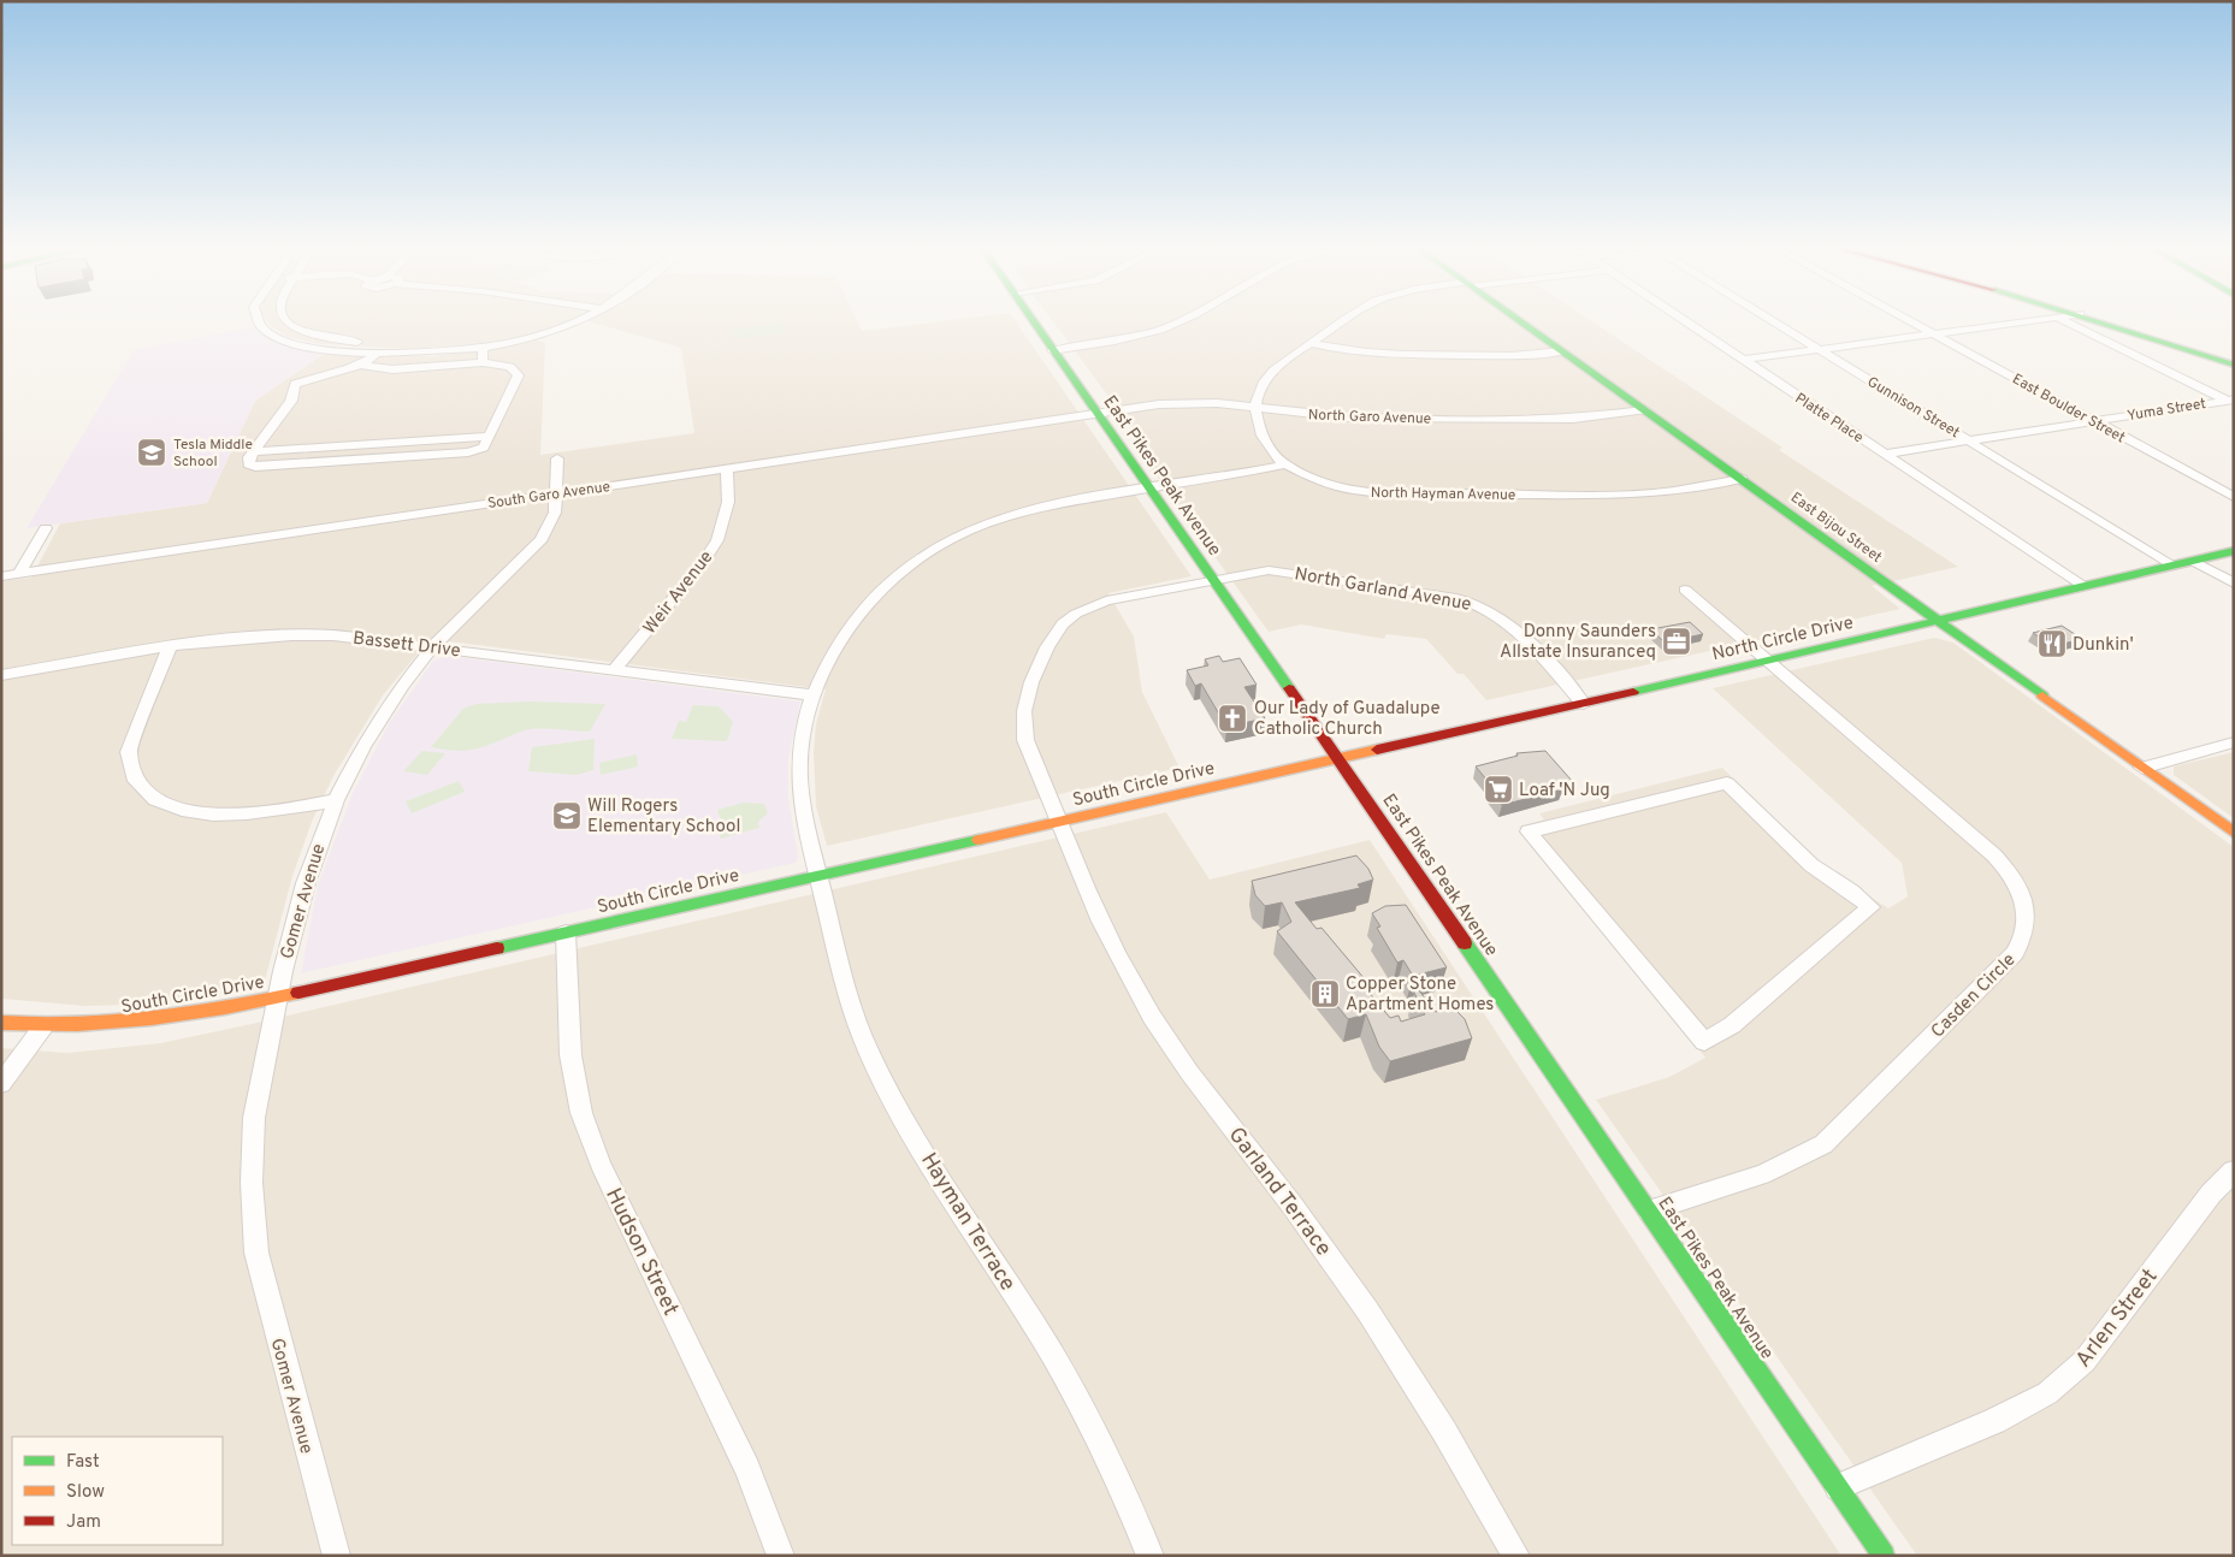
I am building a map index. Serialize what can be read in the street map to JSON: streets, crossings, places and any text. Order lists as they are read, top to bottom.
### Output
{
  "streets": {
    "main road": [
      "East Pikes Peak Avenue",
      "East Bijou Street",
      "North Circle Drive",
      "South Circle Drive"
    ],
    "street": [
      "Gunnison Street",
      "East Boulder Street",
      "Yuma Street",
      "North Garo Avenue",
      "Platte Place",
      "North Hayman Avenue",
      "South Garo Avenue",
      "North Garland Avenue",
      "Weir Avenue",
      "Bassett Drive",
      "Gomer Avenue",
      "Casden Circle",
      "Garland Terrace",
      "Hayman Terrace",
      "Hudson Street",
      "Arlen Street"
    ]
  },
  "crossings": [
    ["Gunnison Street", "Yuma Street"],
    ["Gunnison Street", "North Circle Drive"],
    ["East Boulder Street", "Yuma Street"],
    ["Yuma Street", "Platte Place"],
    ["North Garo Avenue", "East Pikes Peak Avenue"],
    ["North Garo Avenue", "South Garo Avenue"],
    ["North Garo Avenue", "East Bijou Street"],
    ["Platte Place", "North Circle Drive"],
    ["East Pikes Peak Avenue", "South Garo Avenue"],
    ["East Pikes Peak Avenue", "North Garland Avenue"],
    ["East Pikes Peak Avenue", "North Circle Drive"],
    ["East Pikes Peak Avenue", "South Circle Drive"],
    ["East Pikes Peak Avenue", "Casden Circle"],
    ["East Pikes Peak Avenue", "Hayman Terrace"],
    ["East Pikes Peak Avenue", "Arlen Street"],
    ["North Hayman Avenue", "East Bijou Street"],
    ["South Garo Avenue", "Weir Avenue"],
    ["South Garo Avenue", "Gomer Avenue"],
    ["East Bijou Street", "North Circle Drive"],
    ["North Garland Avenue", "North Circle Drive"],
    ["North Garland Avenue", "South Circle Drive"],
    ["North Garland Avenue", "Garland Terrace"],
    ["Weir Avenue", "Bassett Drive"],
    ["North Circle Drive", "South Circle Drive"],
    ["North Circle Drive", "Casden Circle"],
    ["Bassett Drive", "Gomer Avenue"],
    ["Bassett Drive", "Hayman Terrace"],
    ["South Circle Drive", "Gomer Avenue"],
    ["South Circle Drive", "Garland Terrace"],
    ["South Circle Drive", "Hayman Terrace"],
    ["South Circle Drive", "Hudson Street"]
  ],
  "places": {
    "school or university": ["Tesla Middle School", "Will Rogers Elementary School"],
    "office": ["Donny Saunders Allstate Insuranceq"],
    "restaurant": ["Dunkin'"],
    "church": ["Our Lady of Guadalupe Catholic Church"],
    "supermarket": ["Loaf 'N Jug"],
    "building": ["Copper Stone Apartment Homes"]
  },
  "legend": ["Fast", "Slow", "Jam"]
}
